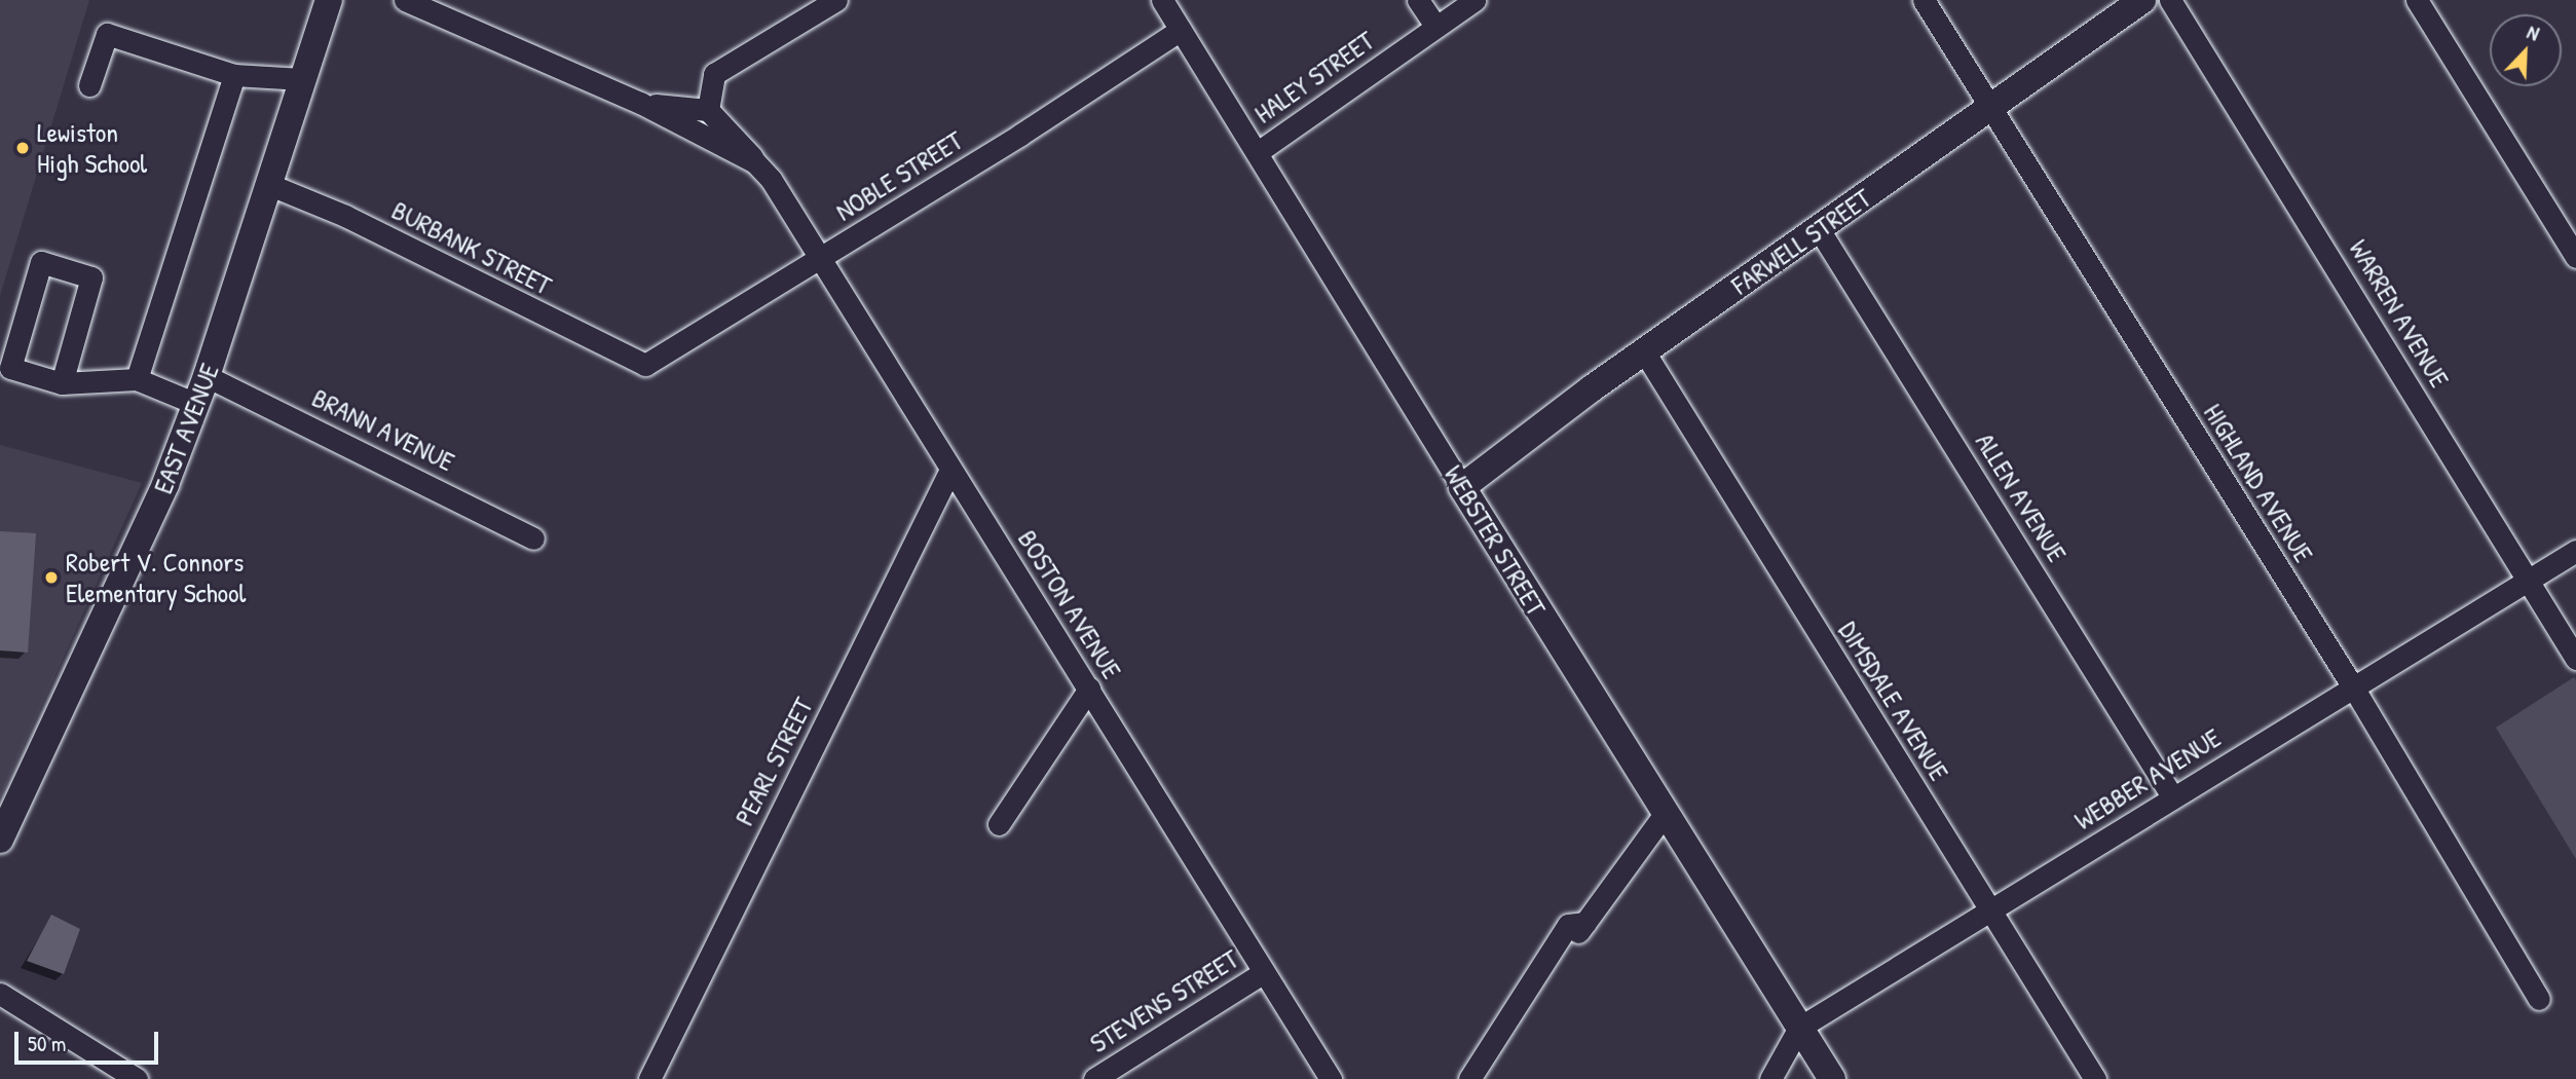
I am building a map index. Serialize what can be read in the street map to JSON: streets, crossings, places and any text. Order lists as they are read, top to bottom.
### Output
{
  "streets": {
    "main road": ["FARWELL STREET", "EAST AVENUE", "WEBSTER STREET"],
    "street": [
      "HALEY STREET",
      "NOBLE STREET",
      "BURBANK STREET",
      "WARREN AVENUE",
      "BRANN AVENUE",
      "HIGHLAND AVENUE",
      "ALLEN AVENUE",
      "BOSTON AVENUE",
      "DIMSDALE AVENUE",
      "PEARL STREET",
      "WEBBER AVENUE",
      "STEVENS STREET"
    ]
  },
  "crossings": [
    ["HALEY STREET", "WEBSTER STREET"],
    ["NOBLE STREET", "BURBANK STREET"],
    ["NOBLE STREET", "WEBSTER STREET"],
    ["NOBLE STREET", "BOSTON AVENUE"],
    ["FARWELL STREET", "HIGHLAND AVENUE"],
    ["FARWELL STREET", "ALLEN AVENUE"],
    ["FARWELL STREET", "WEBSTER STREET"],
    ["FARWELL STREET", "DIMSDALE AVENUE"],
    ["BURBANK STREET", "EAST AVENUE"],
    ["WARREN AVENUE", "WEBBER AVENUE"],
    ["EAST AVENUE", "BRANN AVENUE"],
    ["HIGHLAND AVENUE", "WEBBER AVENUE"],
    ["ALLEN AVENUE", "WEBBER AVENUE"],
    ["WEBSTER STREET", "WEBBER AVENUE"],
    ["BOSTON AVENUE", "PEARL STREET"],
    ["BOSTON AVENUE", "STEVENS STREET"],
    ["DIMSDALE AVENUE", "WEBBER AVENUE"]
  ],
  "places": ["Lewiston High School", "Robert V. Connors Elementary School"],
  "scale_bar": "50 m",
  "north": "top right"
}
